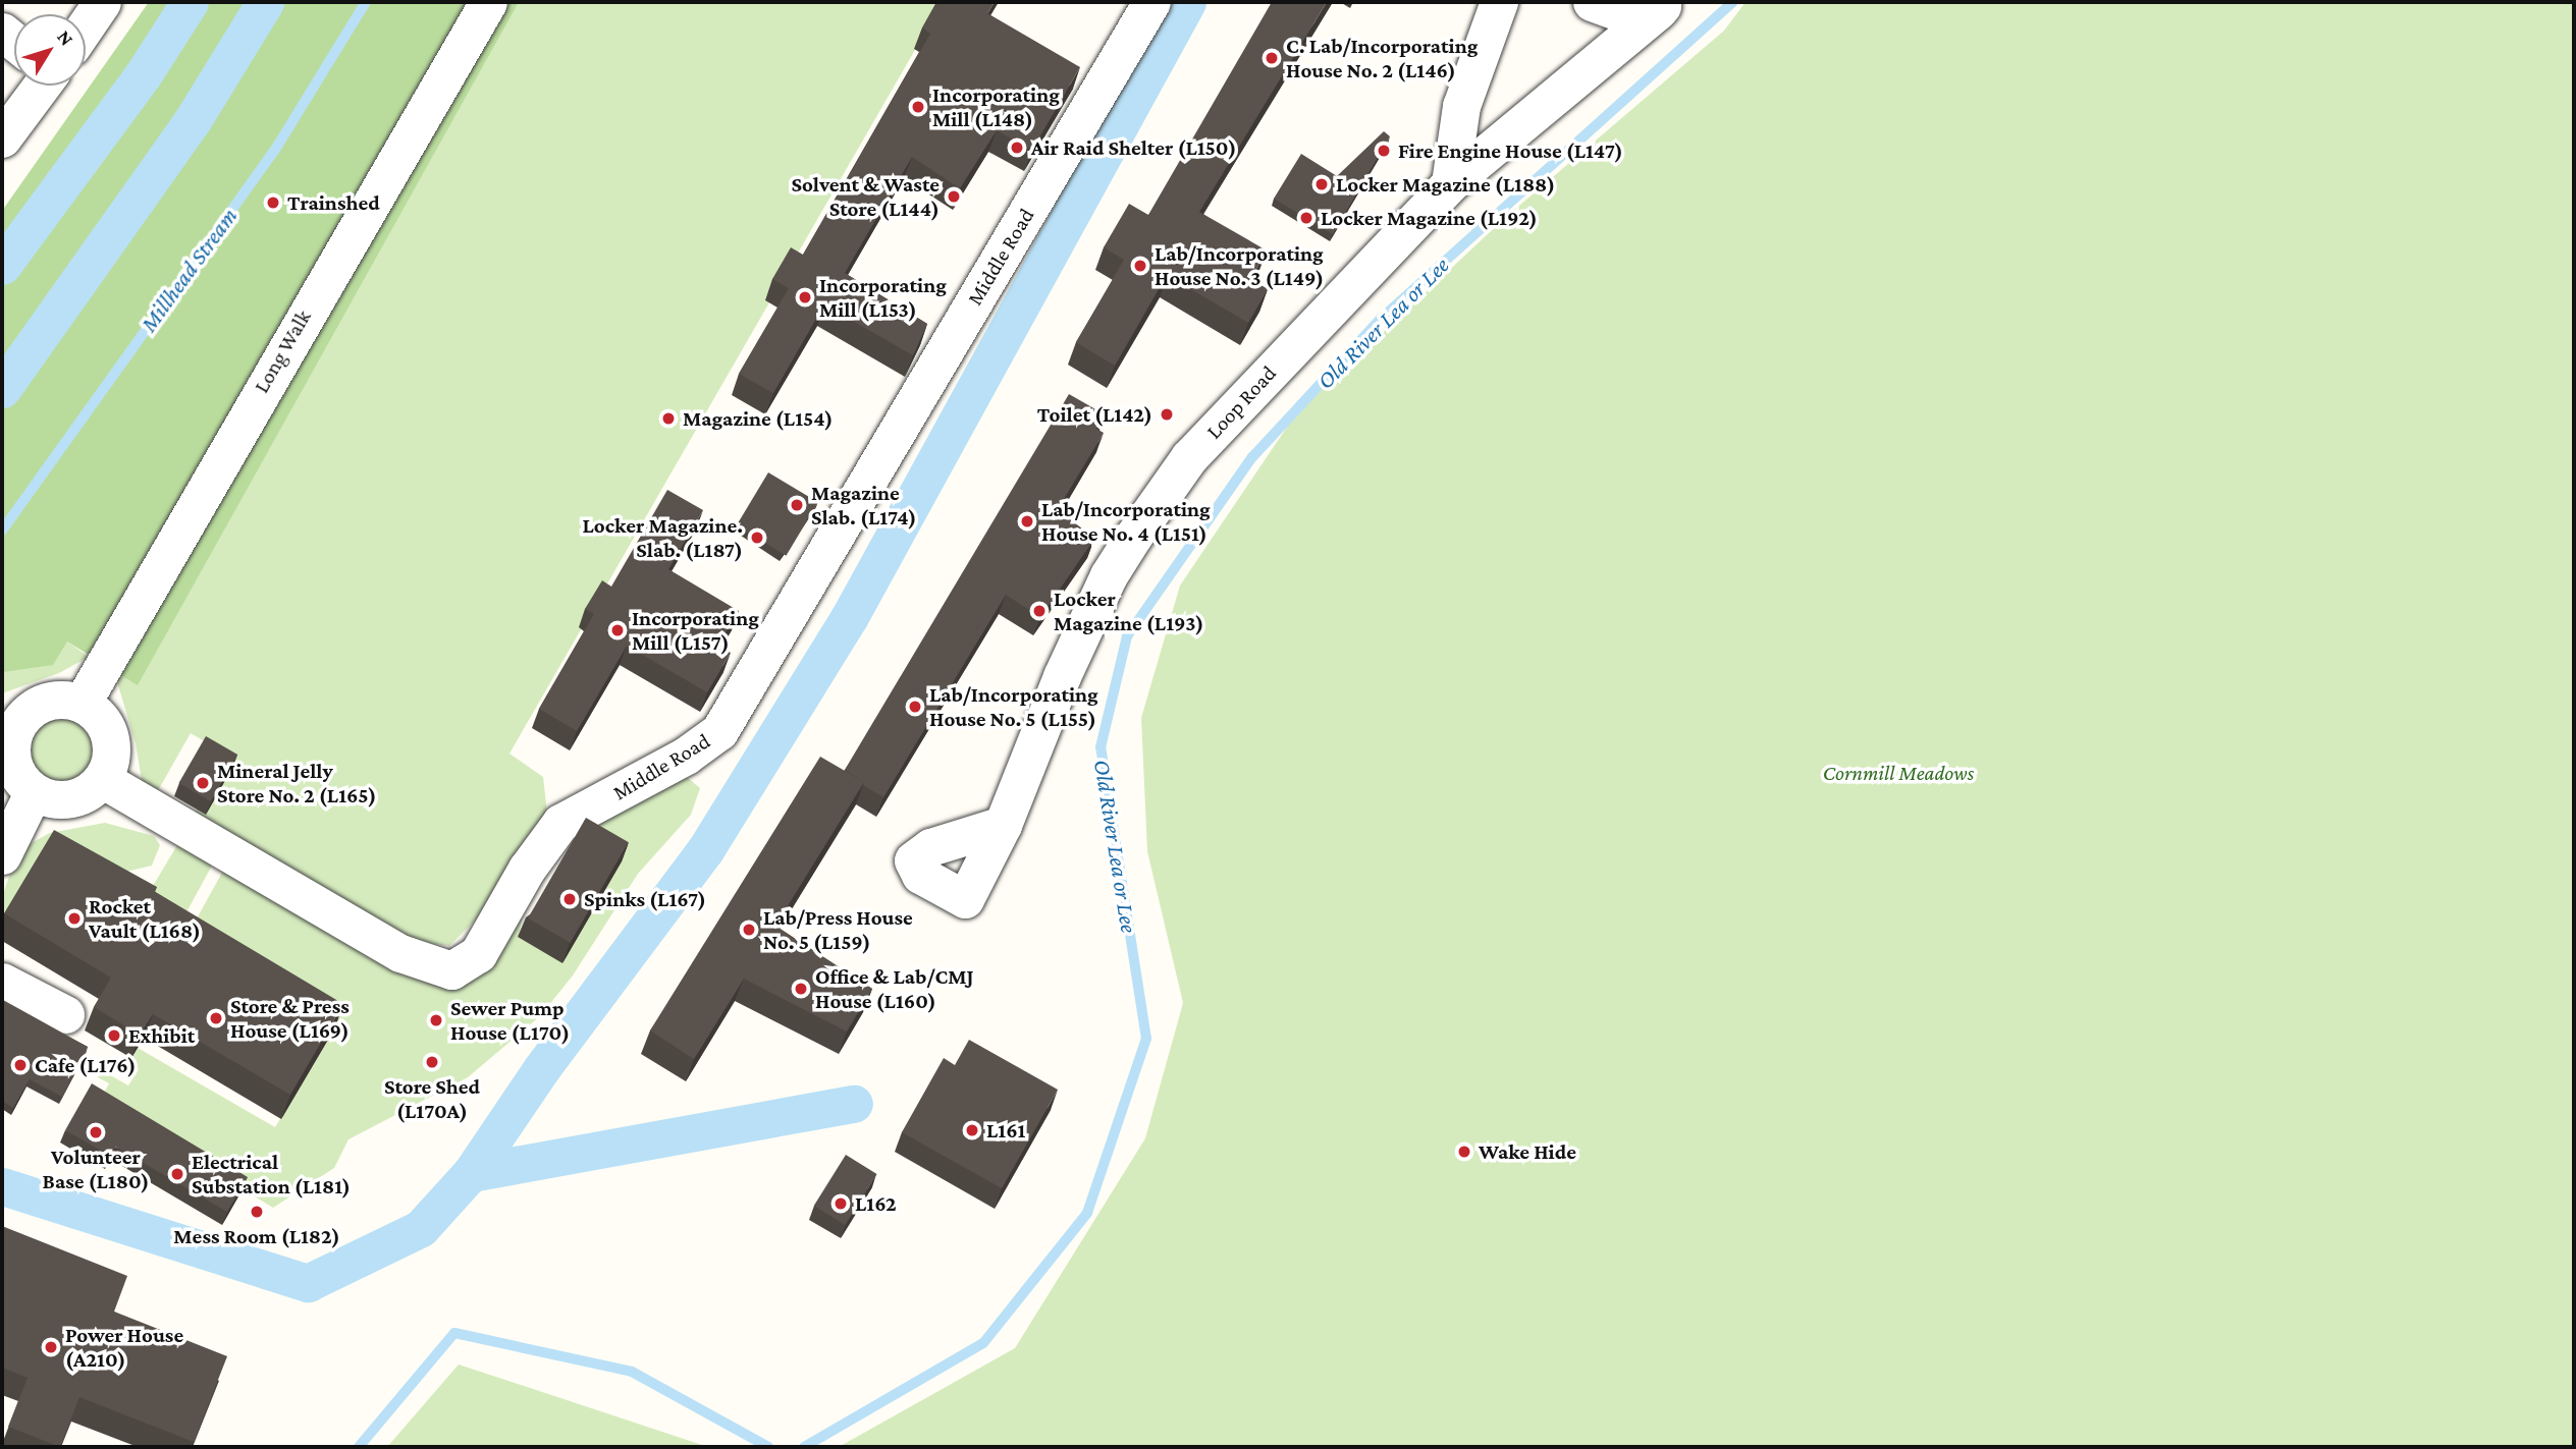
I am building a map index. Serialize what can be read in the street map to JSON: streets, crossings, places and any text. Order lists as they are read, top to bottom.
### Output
{
  "streets": {
    "street": ["Middle Road", "Long Walk", "Loop Road"]
  },
  "crossings": [
    ["Middle Road", "Long Walk"]
  ],
  "water": ["Millhead Stream", "Old River Lea or Lee"],
  "parks": ["Cornmill Meadows"],
  "places": [
    "C. Lab/Incorporating House No. 2 (L146)",
    "Incorporating Mill (L148)",
    "Air Raid Shelter (L150)",
    "Fire Engine House (L147)",
    "Locker Magazine (L188)",
    "Solvent & Waste Store (L144)",
    "Trainshed",
    "Locker Magazine (L192)",
    "Lab/Incorporating House No. 3 (L149)",
    "Incorporating Mill (L153)",
    "Toilet (L142)",
    "Magazine (L154)",
    "Magazine Slab. (L174)",
    "Lab/Incorporating House No. 4 (L151)",
    "Locker Magazine. Slab. (L187)",
    "Locker Magazine (L193)",
    "Incorporating Mill (L157)",
    "Lab/Incorporating House No. 5 (L155)",
    "Mineral Jelly Store No. 2 (L165)",
    "Spinks (L167)",
    "Rocket Vault (L168)",
    "Lab/Press House No. 5 (L159)",
    "Office & Lab/CMJ House (L160)",
    "Store & Press House (L169)",
    "Sewer Pump House (L170)",
    "Exhibit",
    "Store Shed (L170A)",
    "Cafe (L176)",
    "L161",
    "Volunteer Base (L180)",
    "Wake Hide",
    "Electrical Substation (L181)",
    "L162",
    "Mess Room (L182)",
    "Power House (A210)"
  ],
  "north": "top right"
}
